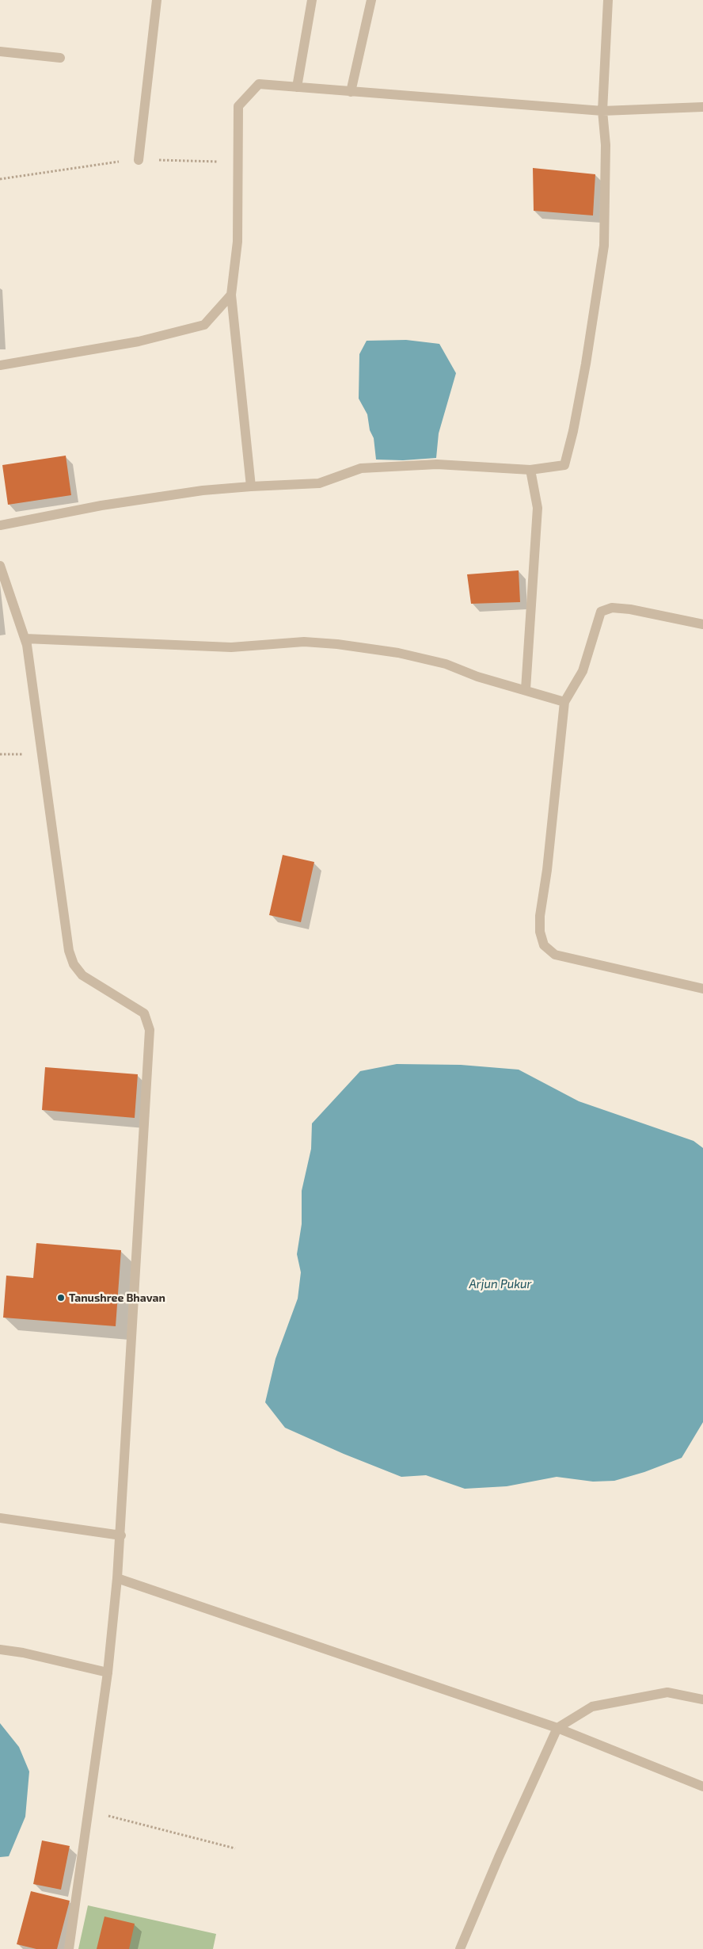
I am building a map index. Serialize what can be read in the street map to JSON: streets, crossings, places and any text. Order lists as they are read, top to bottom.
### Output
{
  "water": ["Arjun Pukur"],
  "places": ["Tanushree Bhavan"]
}
